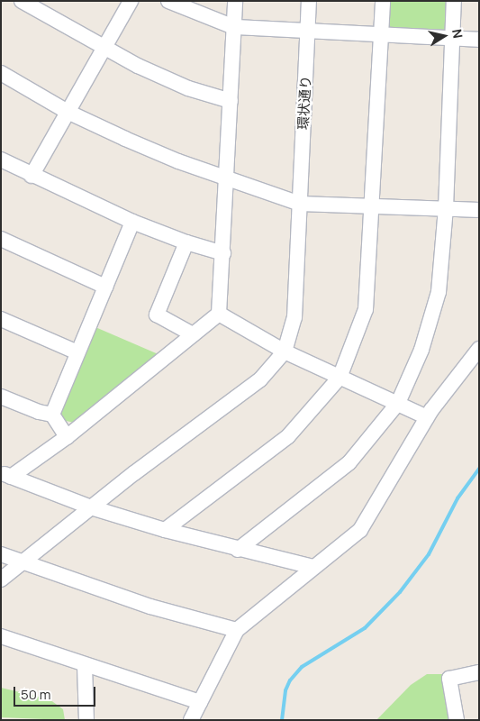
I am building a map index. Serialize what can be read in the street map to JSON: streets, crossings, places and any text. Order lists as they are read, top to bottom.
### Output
{
  "streets": {
    "street": ["環状通り"]
  },
  "scale_bar": "50 m",
  "north": "right"
}
